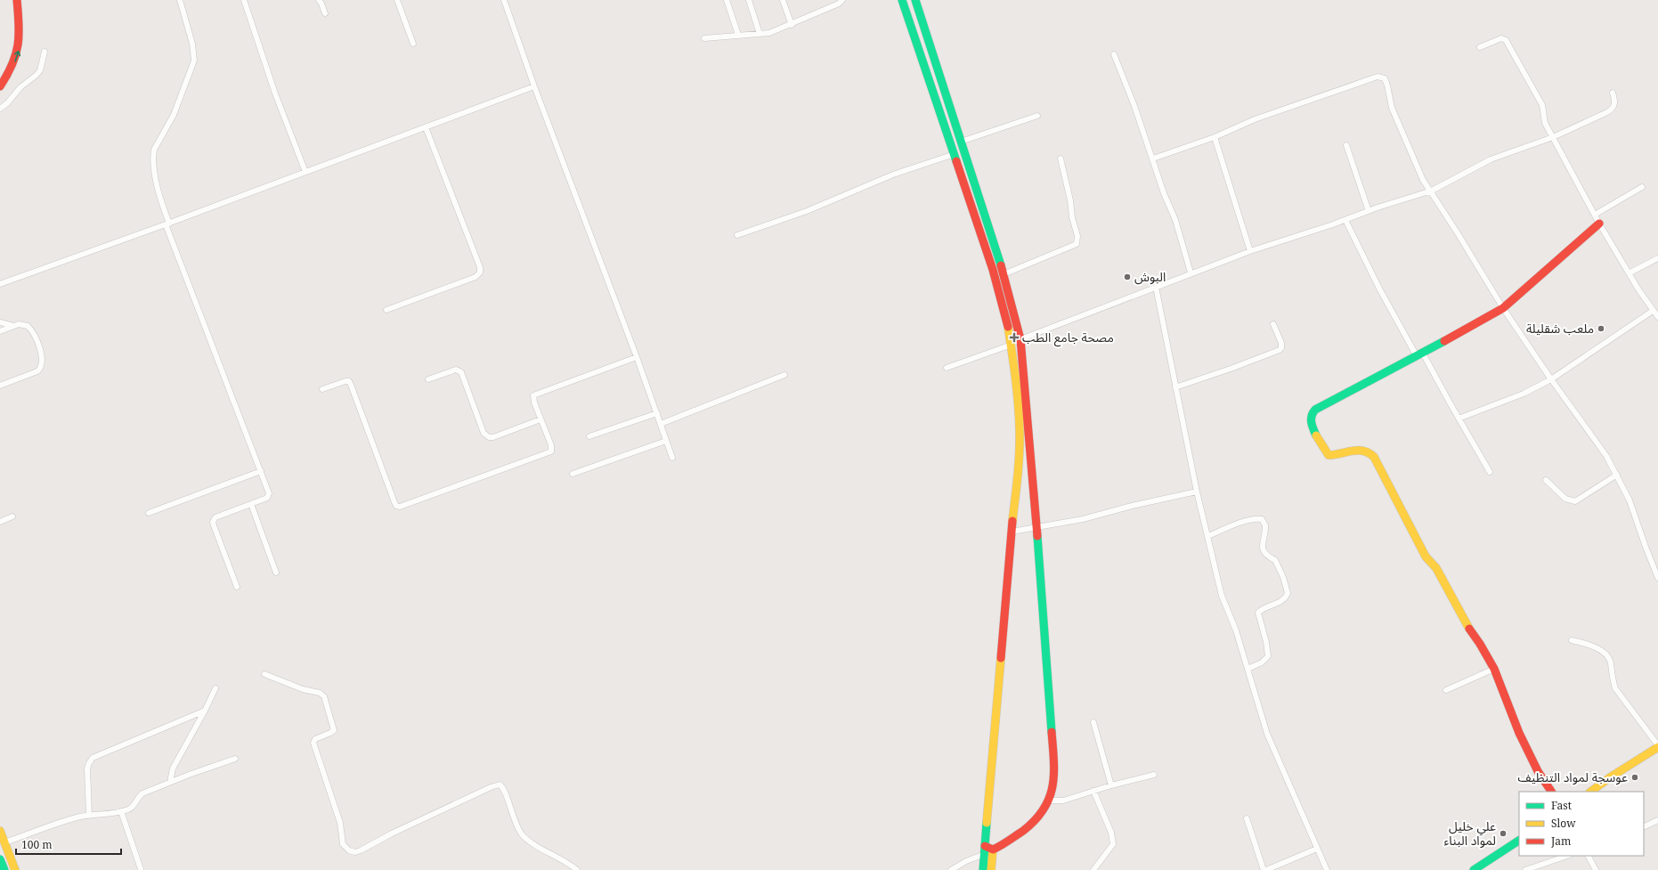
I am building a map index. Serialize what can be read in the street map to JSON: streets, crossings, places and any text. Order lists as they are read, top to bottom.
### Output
{
  "places": {
    "other": [
      "البوش",
      "ملعب شقليلة",
      "عوسجة لمواد التنظيف",
      "علي خليل لمواد البناء"
    ],
    "health": ["مصحة جامع الطب"]
  },
  "legend": ["Fast", "Slow", "Jam"],
  "scale_bar": "100 m"
}
